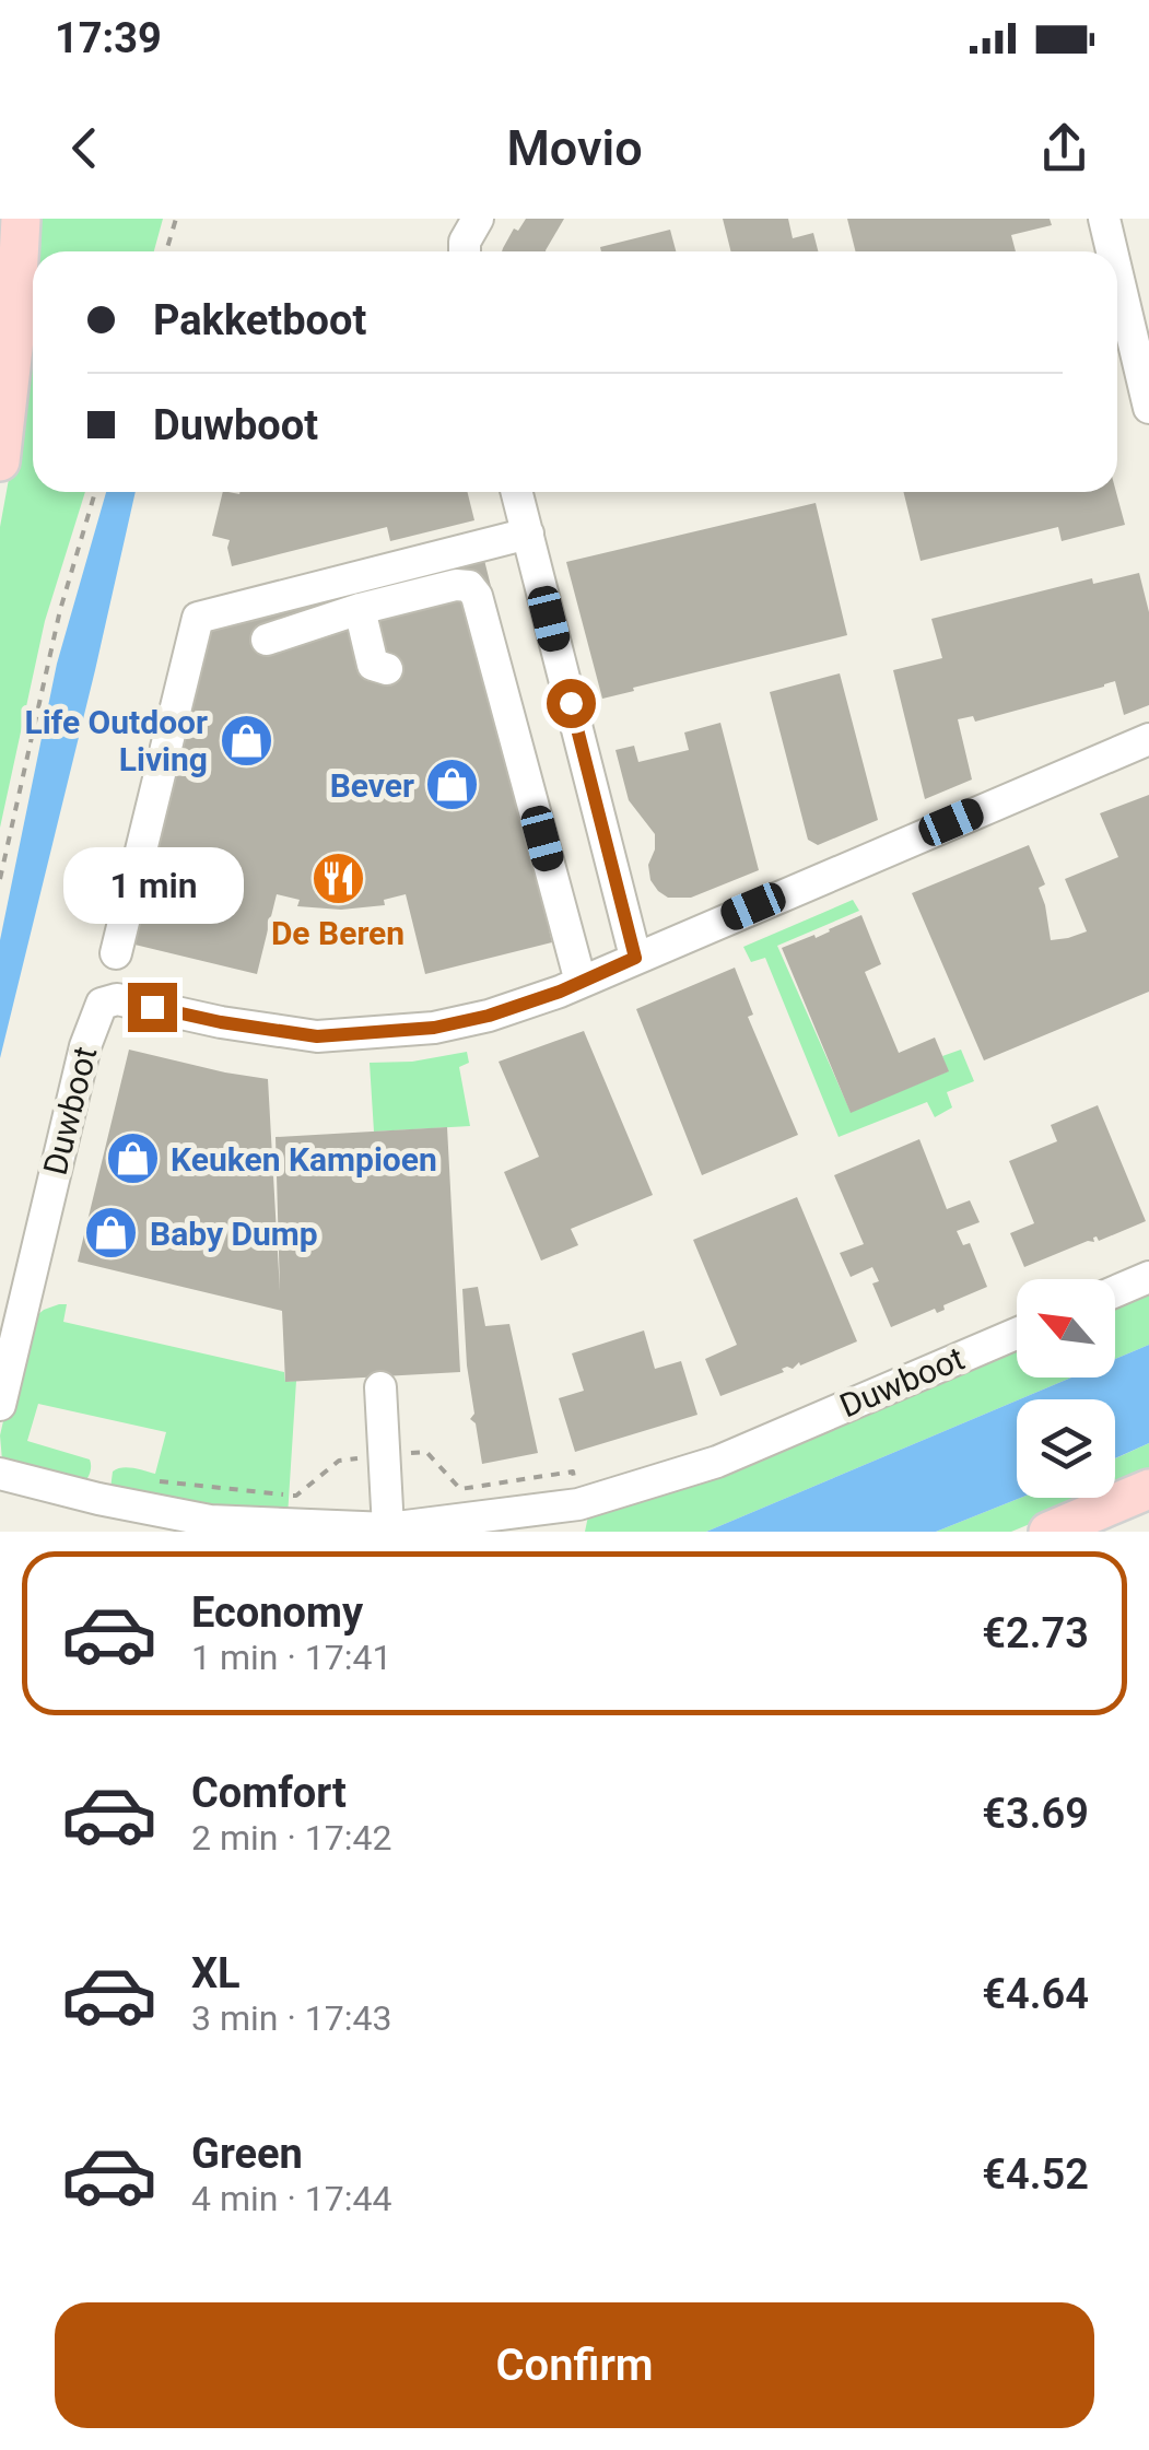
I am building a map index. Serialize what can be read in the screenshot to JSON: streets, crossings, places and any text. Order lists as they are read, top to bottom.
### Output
{
  "streets": {
    "street": ["Duwboot"]
  },
  "places": {
    "shop": [
      "Life Outdoor Living",
      "Bever",
      "Keuken Kampioen",
      "Baby Dump"
    ],
    "restaurant": ["De Beren"]
  },
  "north": "top left",
  "page": {
    "status": "17:39",
    "header": "Movio",
    "banner": ["Pakketboot", "Duwboot"],
    "bubble": "1 min",
    "list": [
      {
        "name": "Economy",
        "note": "1 min · 17:41",
        "value": "€2.73"
      },
      {
        "name": "Comfort",
        "note": "2 min · 17:42",
        "value": "€3.69"
      },
      {
        "name": "XL",
        "note": "3 min · 17:43",
        "value": "€4.64"
      },
      {
        "name": "Green",
        "note": "4 min · 17:44",
        "value": "€4.52"
      }
    ],
    "buttons": "Confirm"
  }
}
